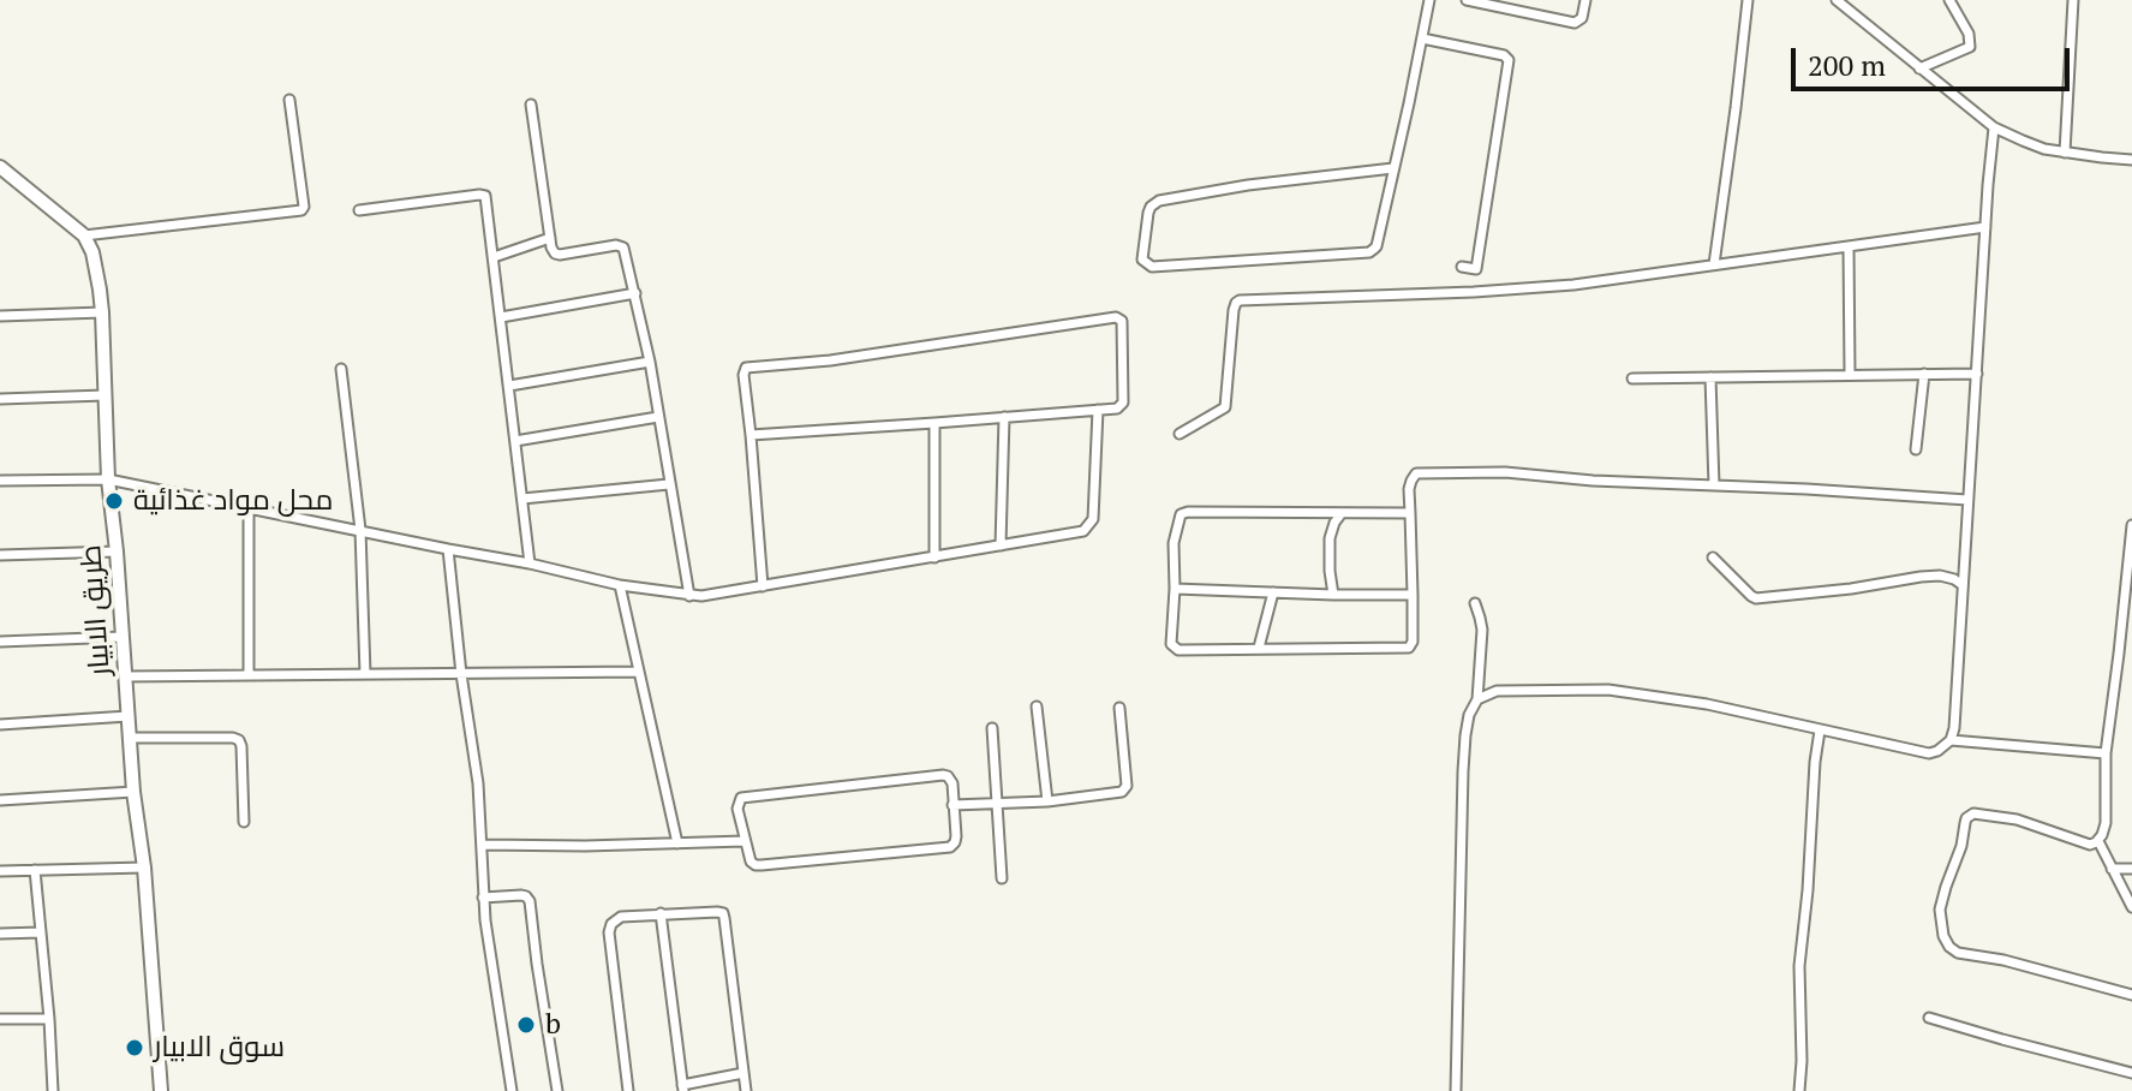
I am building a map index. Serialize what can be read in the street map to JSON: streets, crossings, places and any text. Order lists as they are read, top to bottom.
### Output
{
  "streets": {
    "main road": ["طريق الابيار"]
  },
  "places": ["محل مواد غذائية", "b", "سوق الابيار"],
  "scale_bar": "200 m"
}
